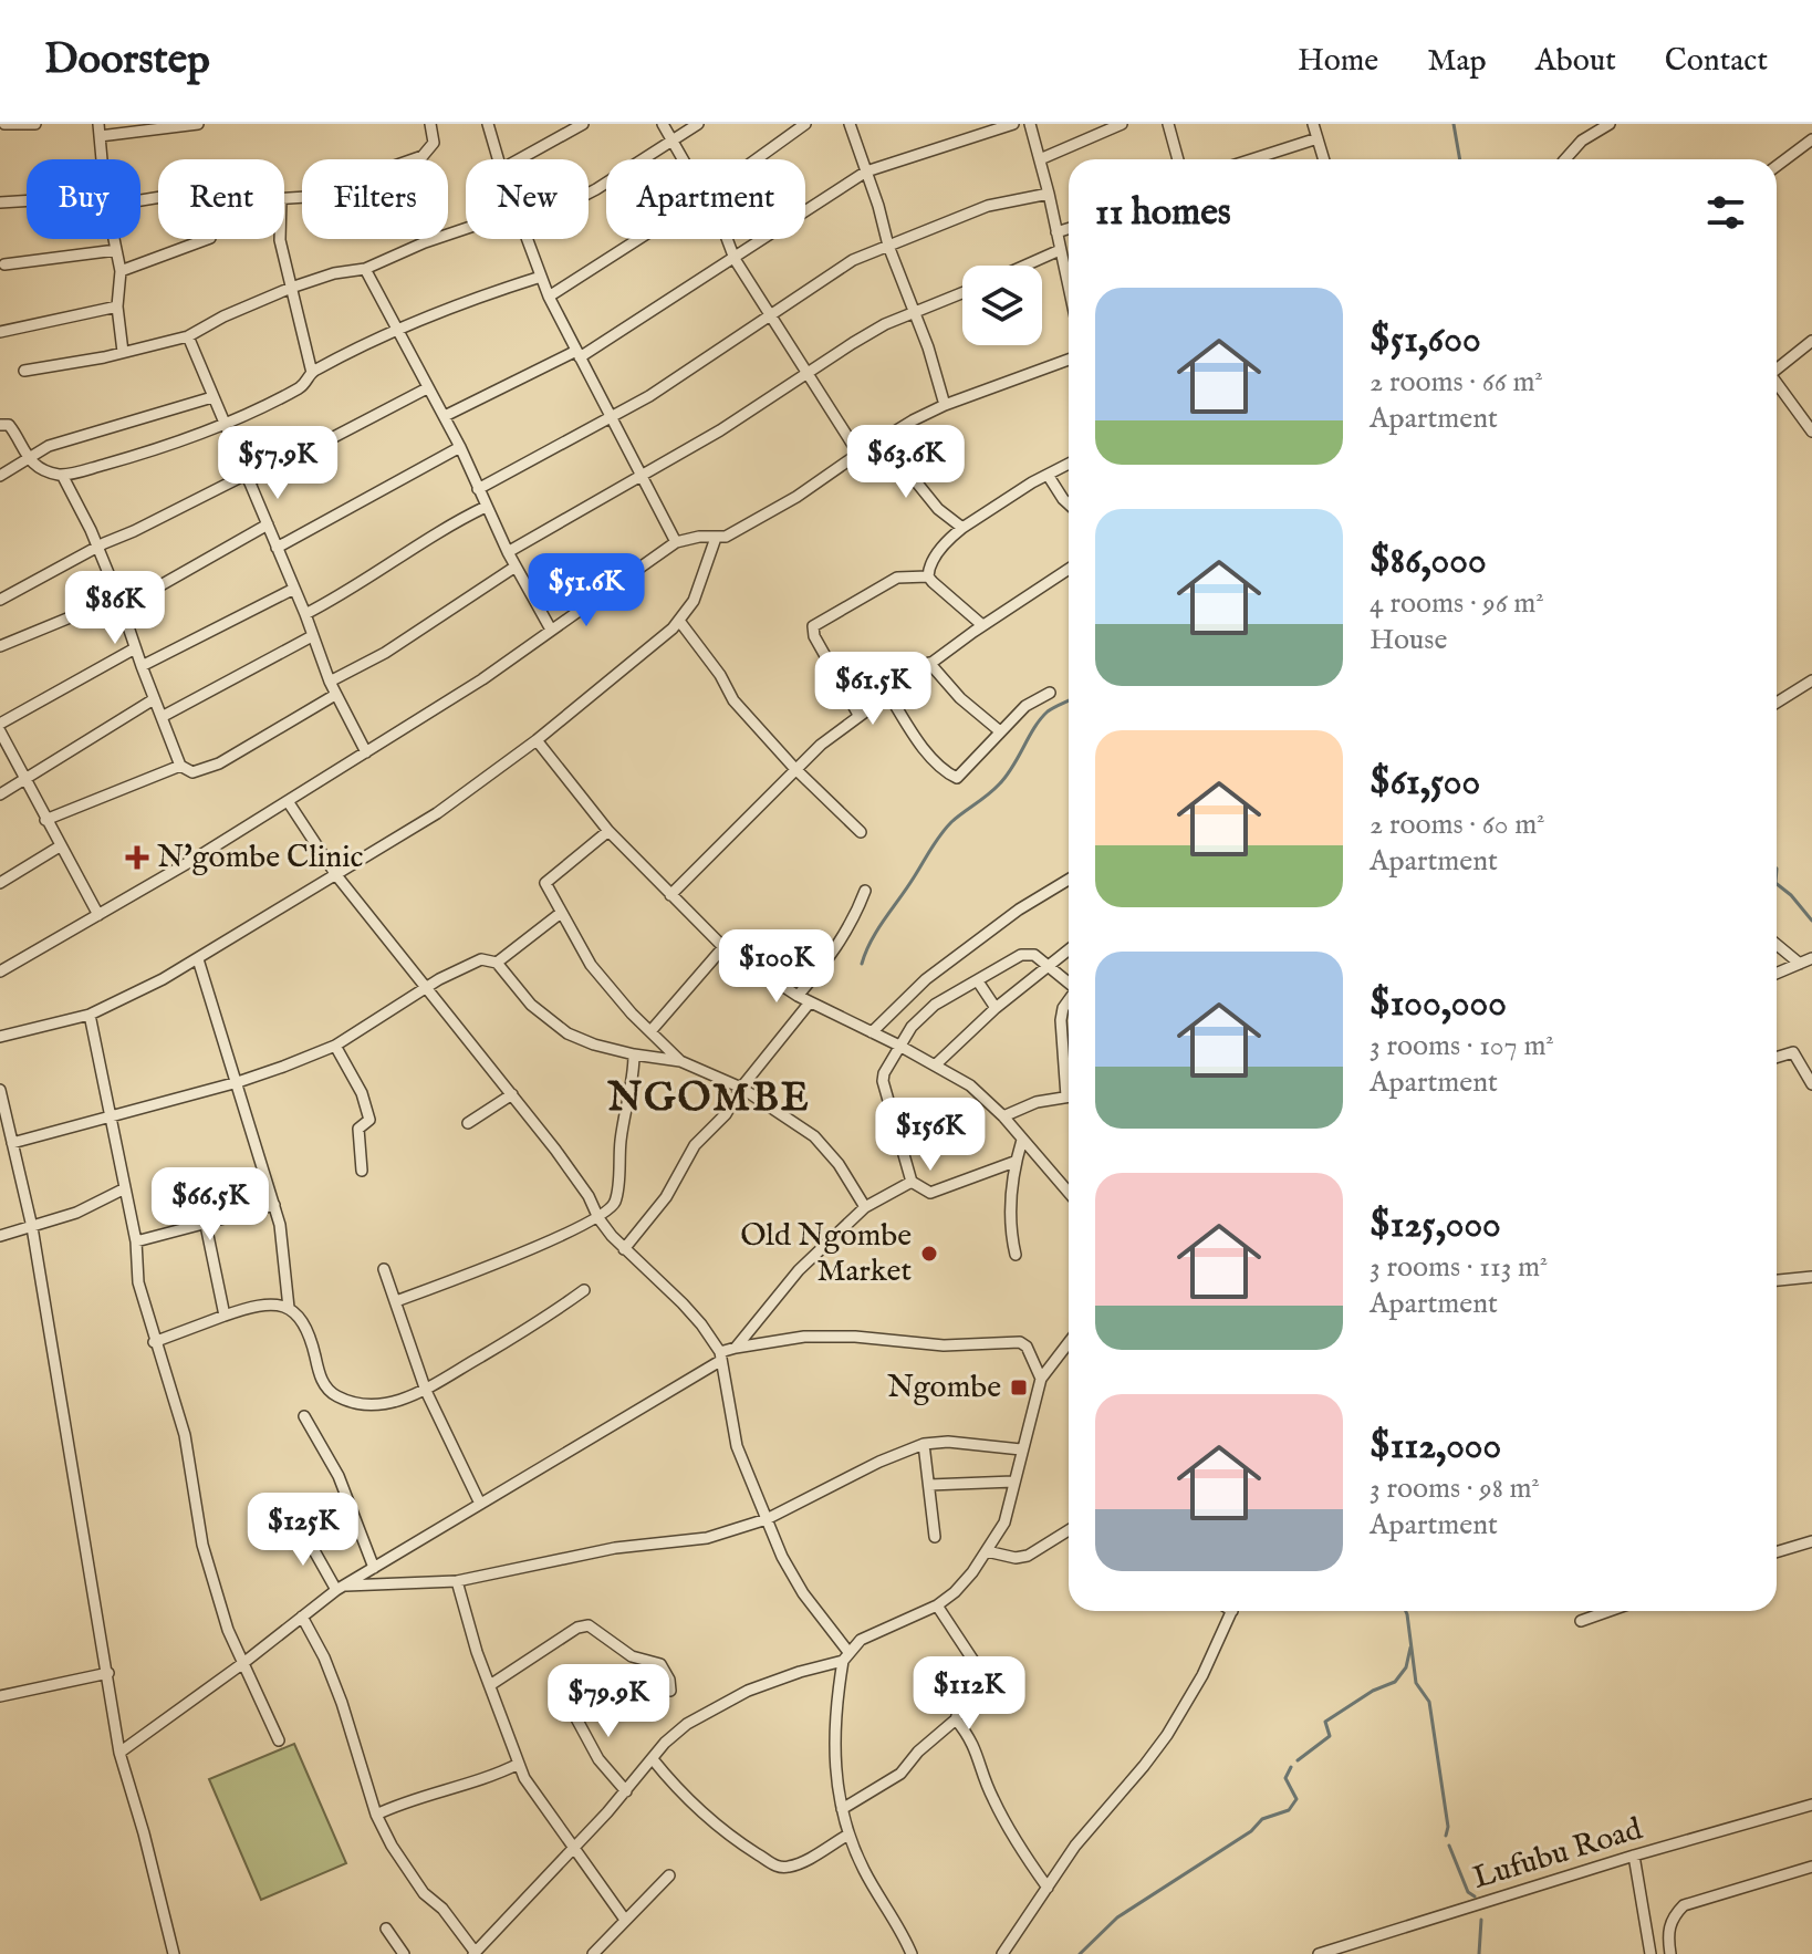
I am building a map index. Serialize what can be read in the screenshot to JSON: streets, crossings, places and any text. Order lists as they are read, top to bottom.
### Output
{
  "streets": {
    "street": ["Lufubu Road"]
  },
  "districts": ["NGOMBE"],
  "places": {
    "health": ["N'gombe Clinic"],
    "other": ["Old Ngombe Market"],
    "transit": ["Ngombe"]
  },
  "page": {
    "header": "Doorstep",
    "nav": [
      "Home",
      "Map",
      "About",
      "Contact"
    ],
    "chip": [
      "Buy",
      "Rent",
      "Filters",
      "New",
      "Apartment"
    ],
    "heading": "11 homes",
    "list": [
      {
        "name": "$51,600",
        "note": "2 rooms · 66 m² · Apartment"
      },
      {
        "name": "$86,000",
        "note": "4 rooms · 96 m² · House"
      },
      {
        "name": "$61,500",
        "note": "2 rooms · 60 m² · Apartment"
      },
      {
        "name": "$100,000",
        "note": "3 rooms · 107 m² · Apartment"
      },
      {
        "name": "$125,000",
        "note": "3 rooms · 113 m² · Apartment"
      },
      {
        "name": "$112,000",
        "note": "3 rooms · 98 m² · Apartment"
      }
    ],
    "price": [
      "$63.6K",
      "$57.9K",
      "$51.6K",
      "$86K",
      "$61.5K",
      "$100K",
      "$156K",
      "$66.5K",
      "$125K",
      "$112K",
      "$79.9K"
    ]
  }
}
